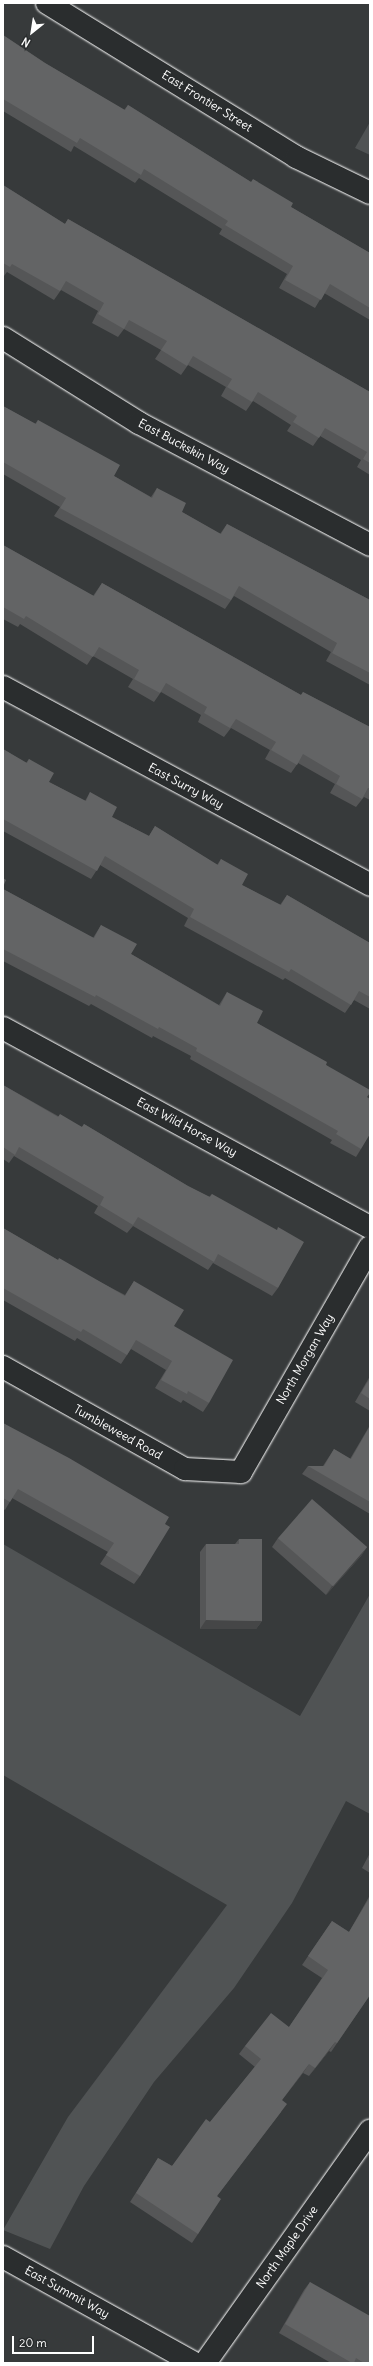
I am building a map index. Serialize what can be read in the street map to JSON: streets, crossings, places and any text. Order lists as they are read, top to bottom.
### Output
{
  "streets": {
    "street": [
      "East Frontier Street",
      "East Buckskin Way",
      "East Surry Way",
      "East Wild Horse Way",
      "North Morgan Way",
      "Tumbleweed Road",
      "North Maple Drive",
      "East Summit Way"
    ]
  },
  "crossings": [
    ["North Morgan Way", "Tumbleweed Road"]
  ],
  "scale_bar": "20 m",
  "north": "bottom left"
}
